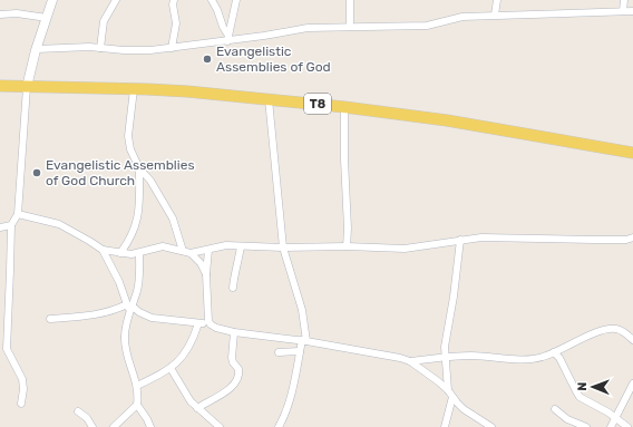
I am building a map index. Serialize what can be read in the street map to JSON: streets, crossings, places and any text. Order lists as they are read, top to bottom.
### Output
{
  "streets": {
    "main road": ["T8"]
  },
  "places": ["Evangelistic Assemblies of God", "Evangelistic Assemblies of God Church"],
  "north": "left"
}
